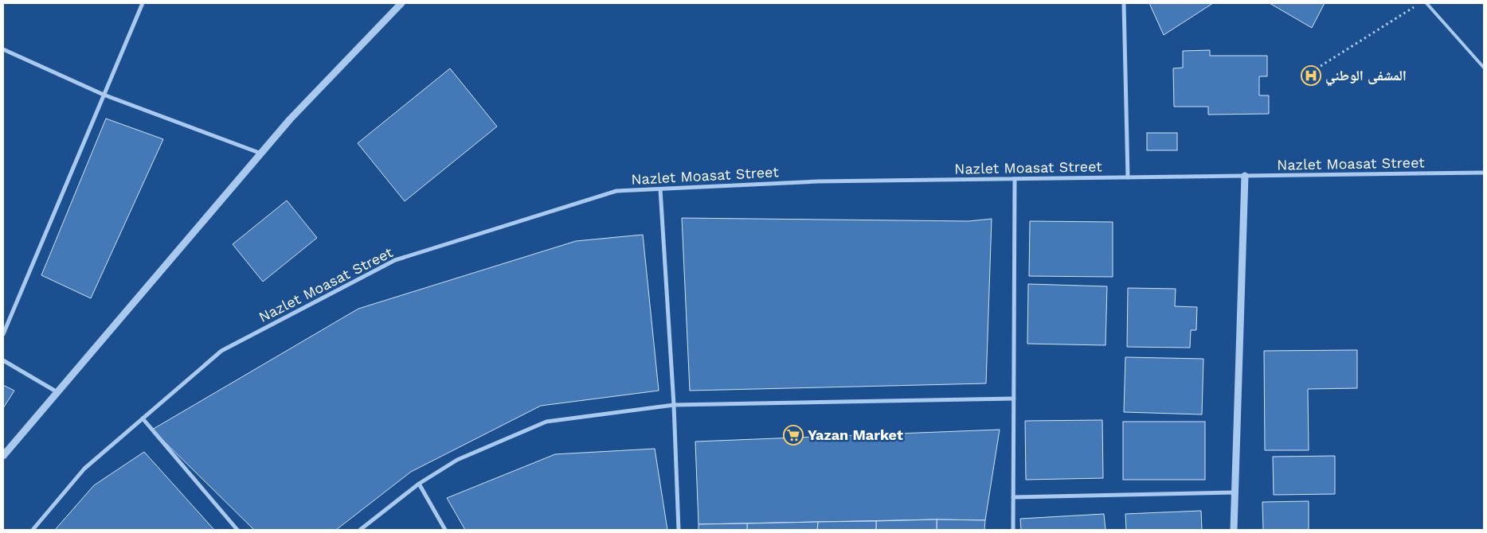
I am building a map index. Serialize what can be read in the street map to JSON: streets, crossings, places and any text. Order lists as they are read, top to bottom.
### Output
{
  "streets": {
    "street": ["Nazlet Moasat Street"]
  },
  "places": {
    "hospital": ["المشفى الوطني"],
    "supermarket": ["Yazan Market"]
  }
}
